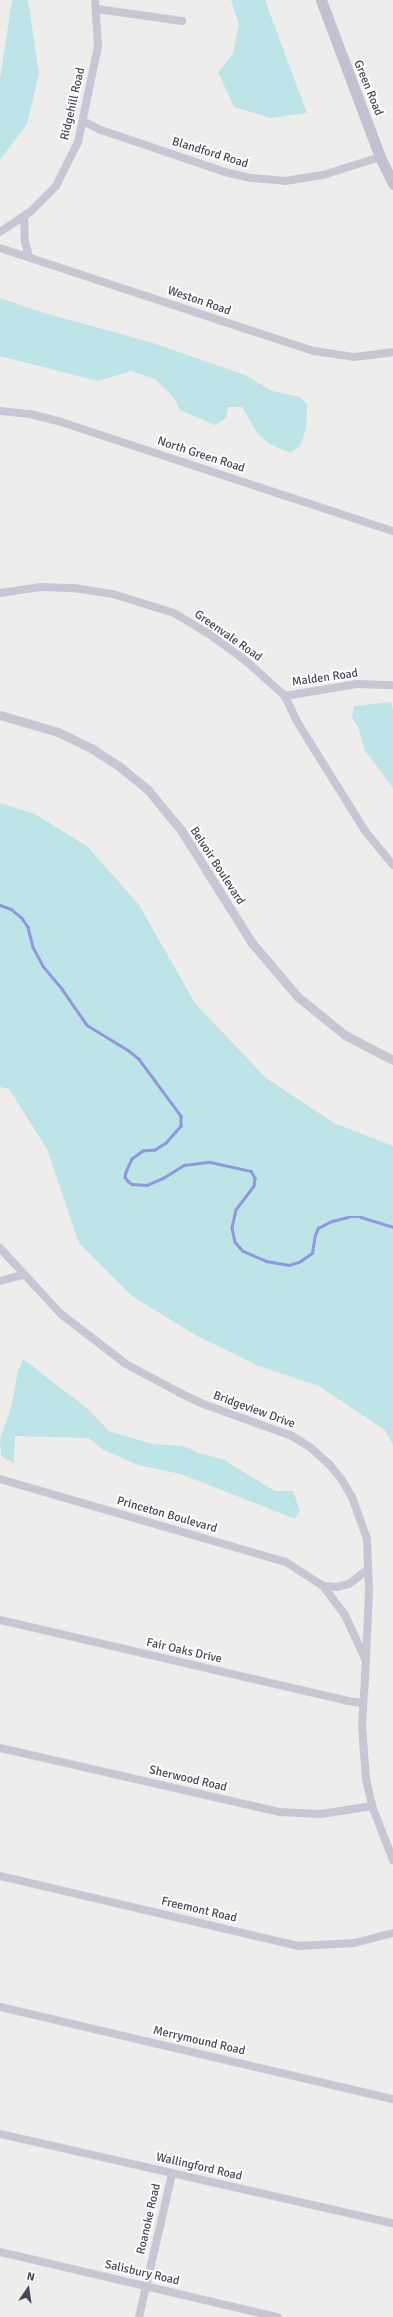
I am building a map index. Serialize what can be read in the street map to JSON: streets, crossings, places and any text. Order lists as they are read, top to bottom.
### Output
{
  "streets": {
    "main road": ["Green Road"],
    "street": [
      "Ridgehill Road",
      "Blandford Road",
      "Weston Road",
      "North Green Road",
      "Greenvale Road",
      "Malden Road",
      "Belvoir Boulevard",
      "Bridgeview Drive",
      "Princeton Boulevard",
      "Fair Oaks Drive",
      "Sherwood Road",
      "Freemont Road",
      "Merrymound Road",
      "Wallingford Road",
      "Roanoke Road",
      "Salisbury Road"
    ]
  },
  "crossings": [
    ["Green Road", "Blandford Road"],
    ["Ridgehill Road", "Blandford Road"],
    ["Greenvale Road", "Malden Road"],
    ["Bridgeview Drive", "Princeton Boulevard"],
    ["Princeton Boulevard", "Fair Oaks Drive"],
    ["Princeton Boulevard", "Sherwood Road"],
    ["Wallingford Road", "Roanoke Road"],
    ["Roanoke Road", "Salisbury Road"]
  ],
  "north": "top"
}
